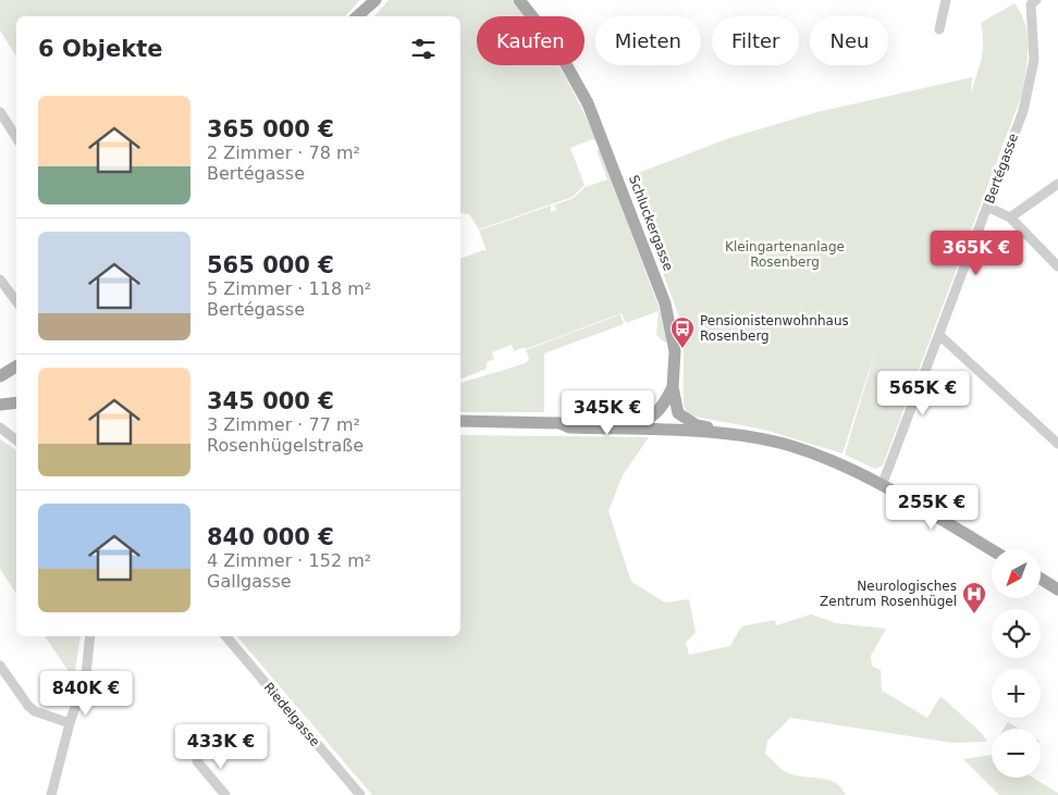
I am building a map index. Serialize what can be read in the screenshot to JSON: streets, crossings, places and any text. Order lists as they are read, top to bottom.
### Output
{
  "streets": {
    "main road": ["Schluckergasse"],
    "street": ["Bertégasse", "Riedelgasse"]
  },
  "parks": ["Kleingartenanlage Rosenberg"],
  "places": {
    "bus stop": ["Pensionistenwohnhaus Rosenberg"],
    "hospital": ["Neurologisches Zentrum Rosenhügel"]
  },
  "north": "bottom left",
  "page": {
    "chip": [
      "Kaufen",
      "Mieten",
      "Filter",
      "Neu"
    ],
    "heading": "6 Objekte",
    "list": [
      {
        "name": "365 000 €",
        "note": "2 Zimmer · 78 m² · Bertégasse"
      },
      {
        "name": "565 000 €",
        "note": "5 Zimmer · 118 m² · Bertégasse"
      },
      {
        "name": "345 000 €",
        "note": "3 Zimmer · 77 m² · Rosenhügelstraße"
      },
      {
        "name": "840 000 €",
        "note": "4 Zimmer · 152 m² · Gallgasse"
      }
    ],
    "price": [
      "365K €",
      "565K €",
      "345K €",
      "255K €",
      "840K €",
      "433K €"
    ],
    "map_buttons": ["+", "−"]
  }
}
